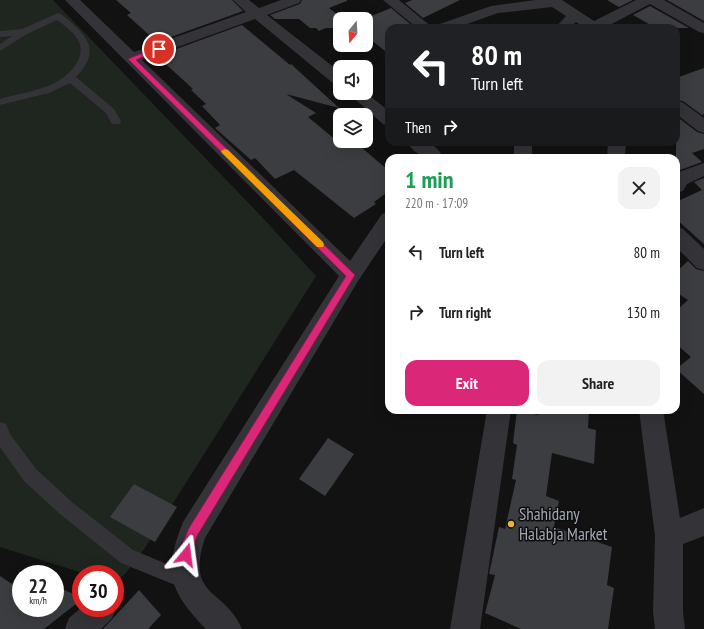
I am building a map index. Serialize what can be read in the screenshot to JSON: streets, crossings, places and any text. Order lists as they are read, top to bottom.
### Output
{
  "places": ["Shahidany Halabja Market"],
  "north": "bottom",
  "page": {
    "turn": ["80 m", "Turn left"],
    "then": "Then",
    "heading": ["1 min", "220 m · 17:09"],
    "list": [
      {
        "name": "Turn left",
        "value": "80 m"
      },
      {
        "name": "Turn right",
        "value": "130 m"
      }
    ],
    "buttons": ["Exit", "Share"],
    "speed": "22 km/h",
    "limit": "30"
  }
}
